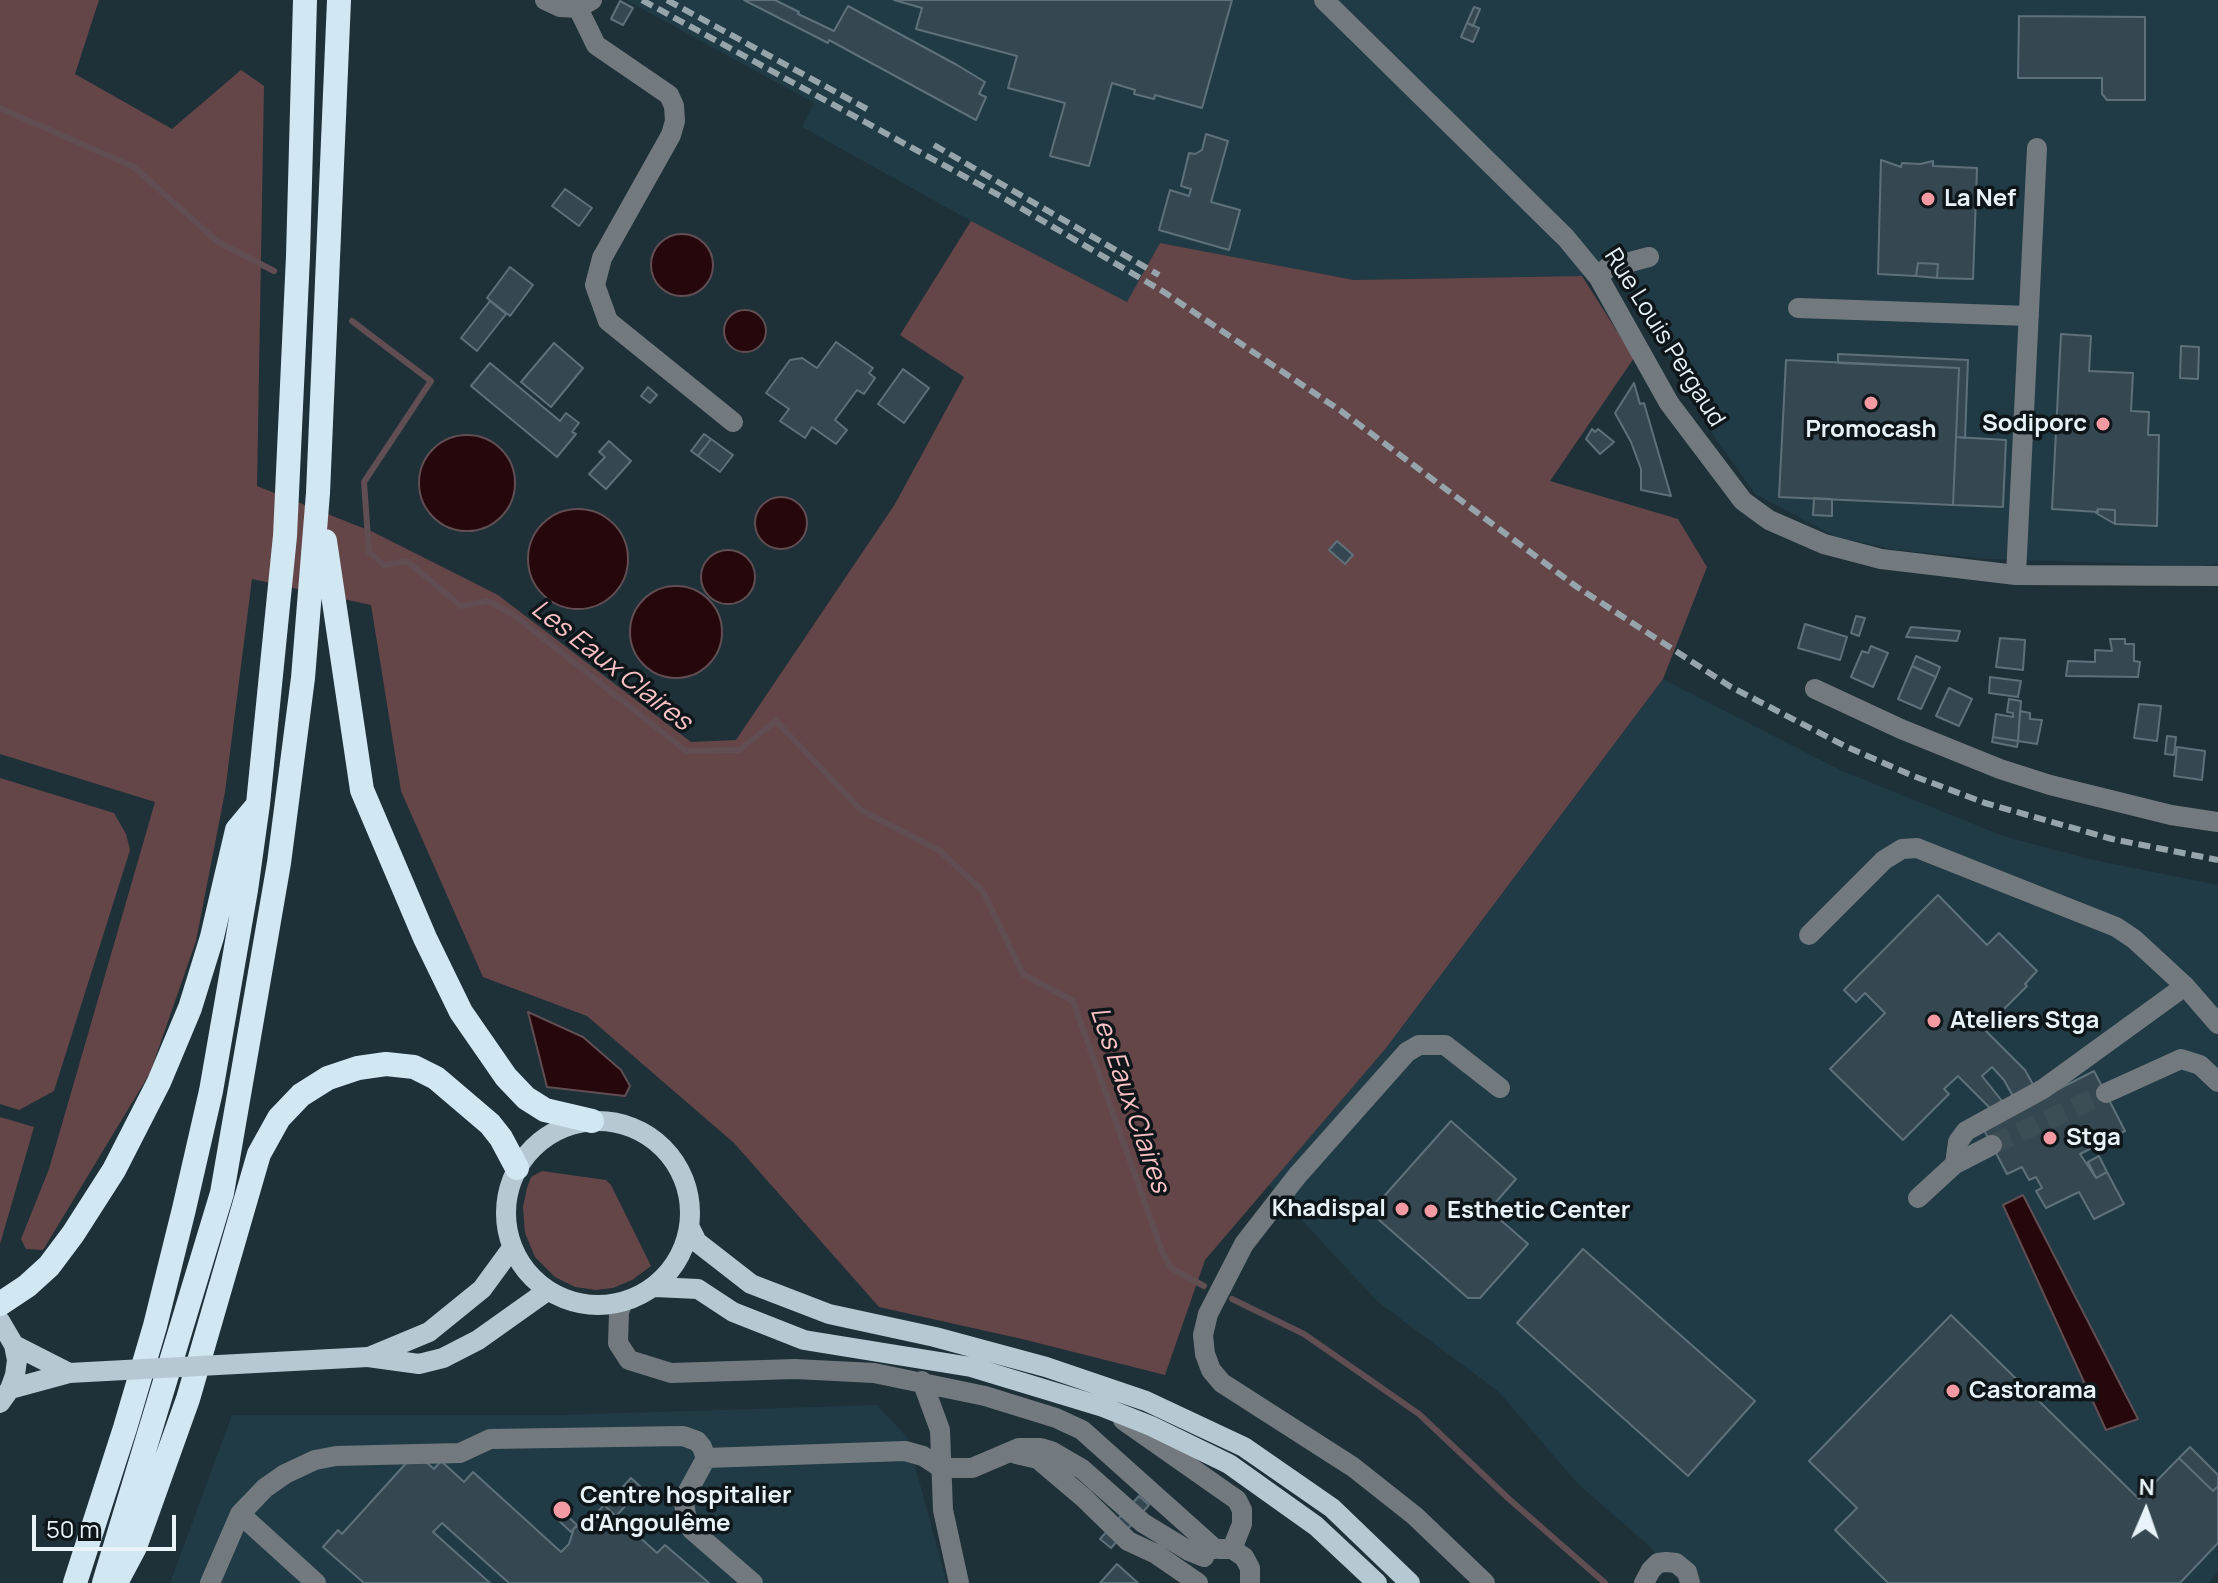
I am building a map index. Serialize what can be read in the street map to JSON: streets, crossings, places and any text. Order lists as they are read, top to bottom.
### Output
{
  "streets": {
    "street": ["Rue Louis Pergaud"]
  },
  "water": ["Les Eaux Claires"],
  "places": [
    "La Nef",
    "Promocash",
    "Sodiporc",
    "Ateliers Stga",
    "Stga",
    "Khadispal",
    "Esthetic Center",
    "Castorama",
    "Centre hospitalier d'Angoulême"
  ],
  "scale_bar": "50 m",
  "north": "top"
}
